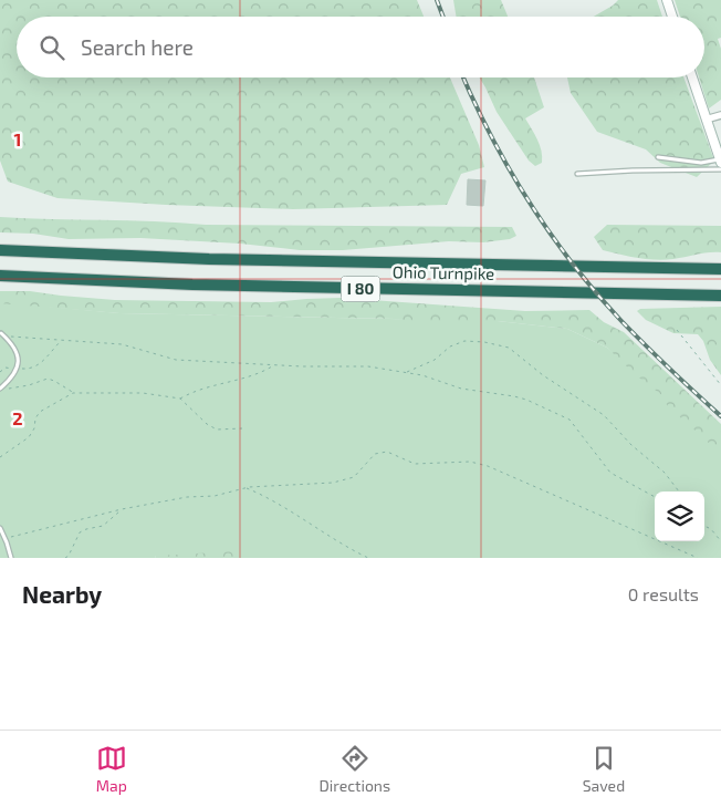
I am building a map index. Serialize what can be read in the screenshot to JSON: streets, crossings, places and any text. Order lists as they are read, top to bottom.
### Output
{
  "streets": {
    "highway": ["Ohio Turnpike", "I 80"]
  },
  "page": {
    "search": "Search here",
    "heading": ["Nearby", "0 results"],
    "nav": ["Map", "Directions", "Saved"]
  },
  "grid": {
    "rows": ["1", "2"]
  }
}
